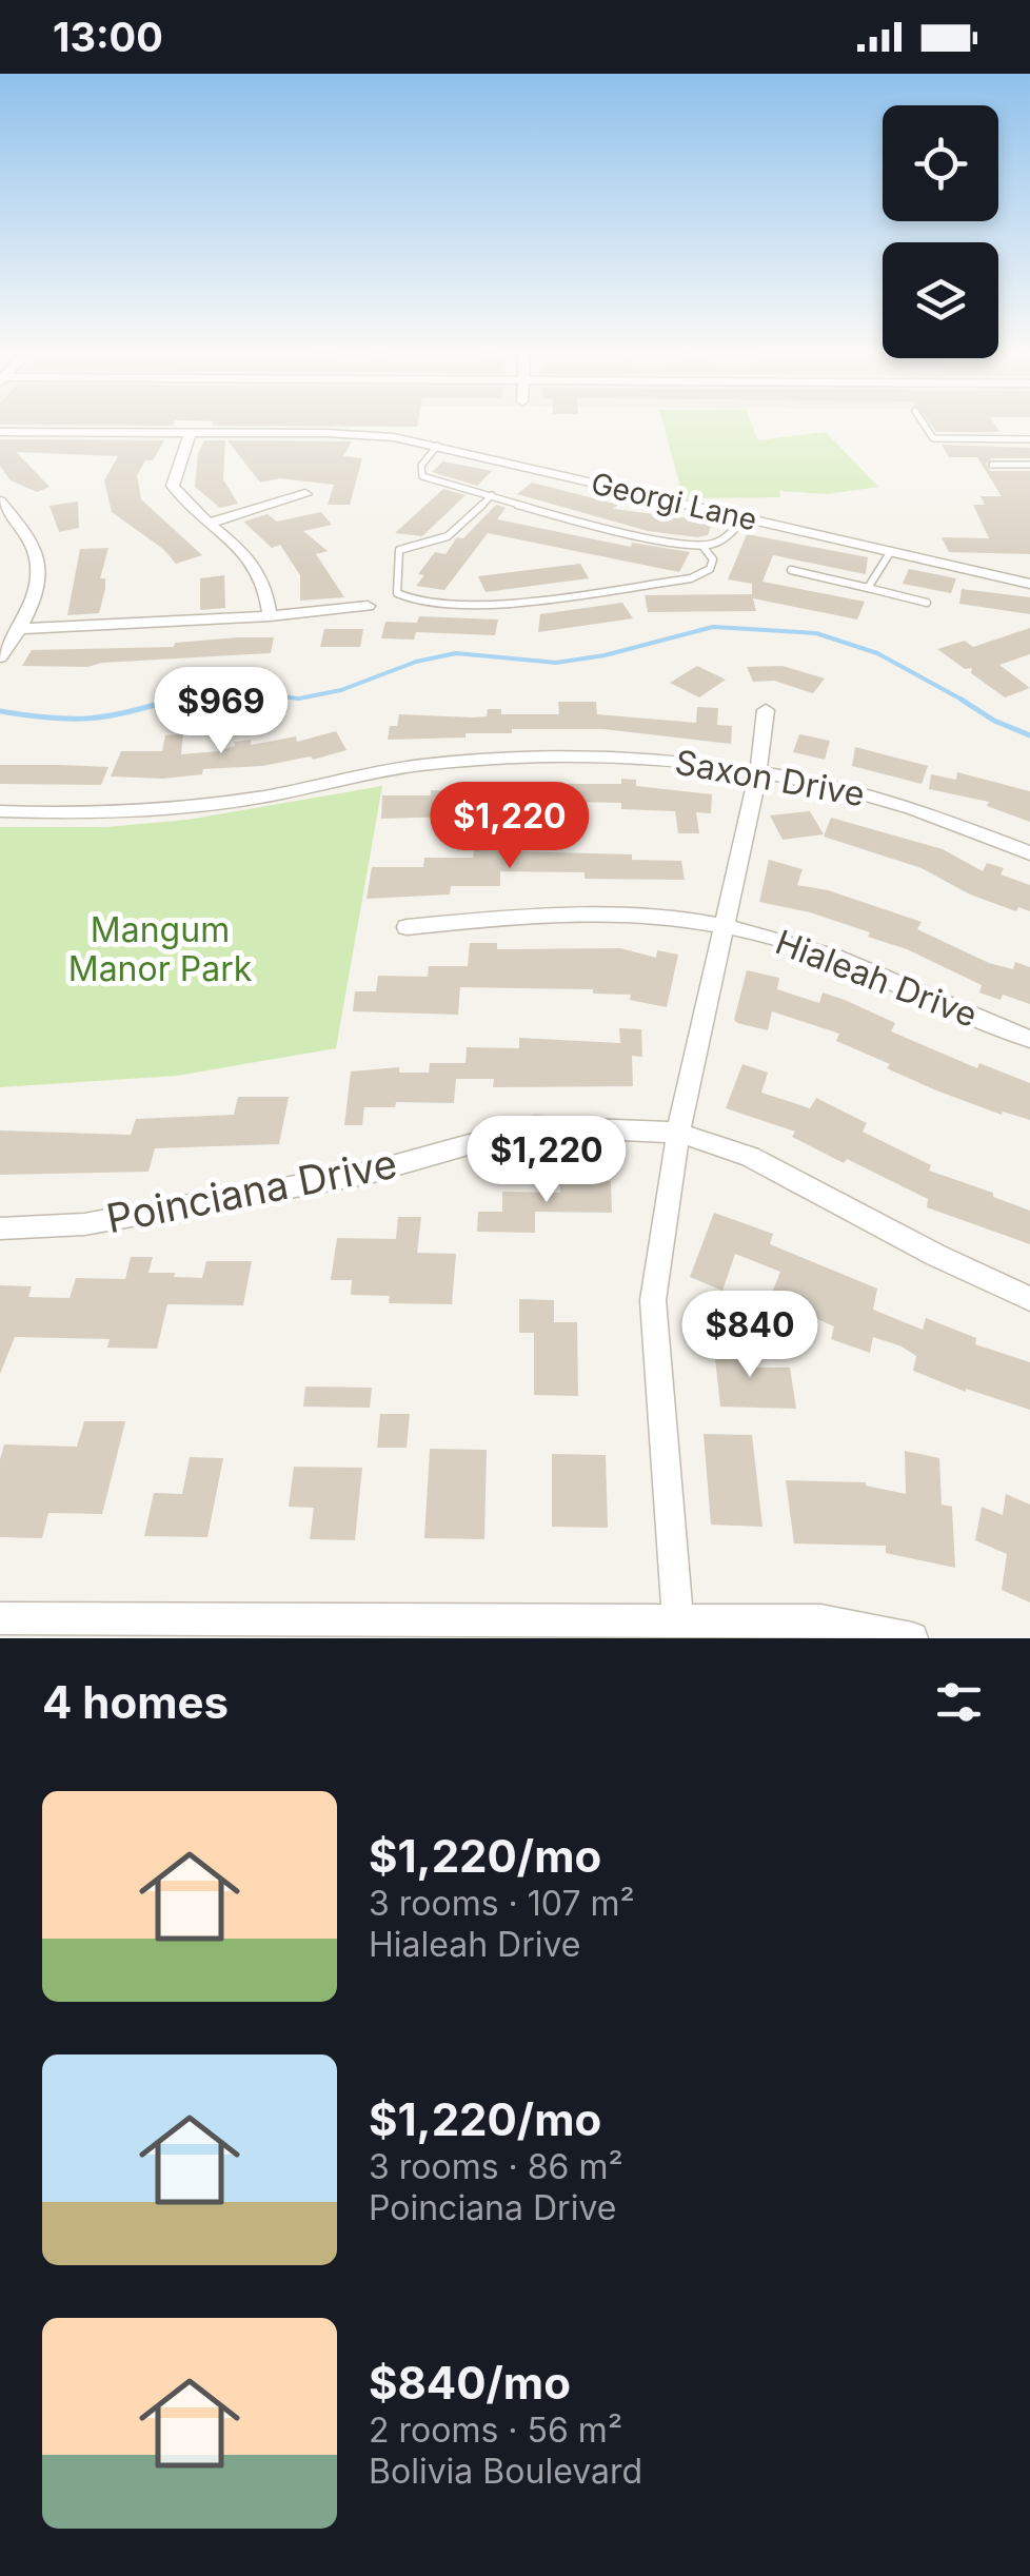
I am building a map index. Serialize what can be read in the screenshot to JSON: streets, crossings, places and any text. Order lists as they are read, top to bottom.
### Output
{
  "streets": {
    "street": [
      "Georgi Lane",
      "Saxon Drive",
      "Hialeah Drive",
      "Poinciana Drive"
    ]
  },
  "parks": ["Mangum Manor Park"],
  "page": {
    "status": "13:00",
    "price": [
      "$969",
      "$1,220",
      "$1,220",
      "$840"
    ],
    "heading": "4 homes",
    "list": [
      {
        "name": "$1,220/mo",
        "note": "3 rooms · 107 m² · Hialeah Drive"
      },
      {
        "name": "$1,220/mo",
        "note": "3 rooms · 86 m² · Poinciana Drive"
      },
      {
        "name": "$840/mo",
        "note": "2 rooms · 56 m² · Bolivia Boulevard"
      }
    ]
  }
}
